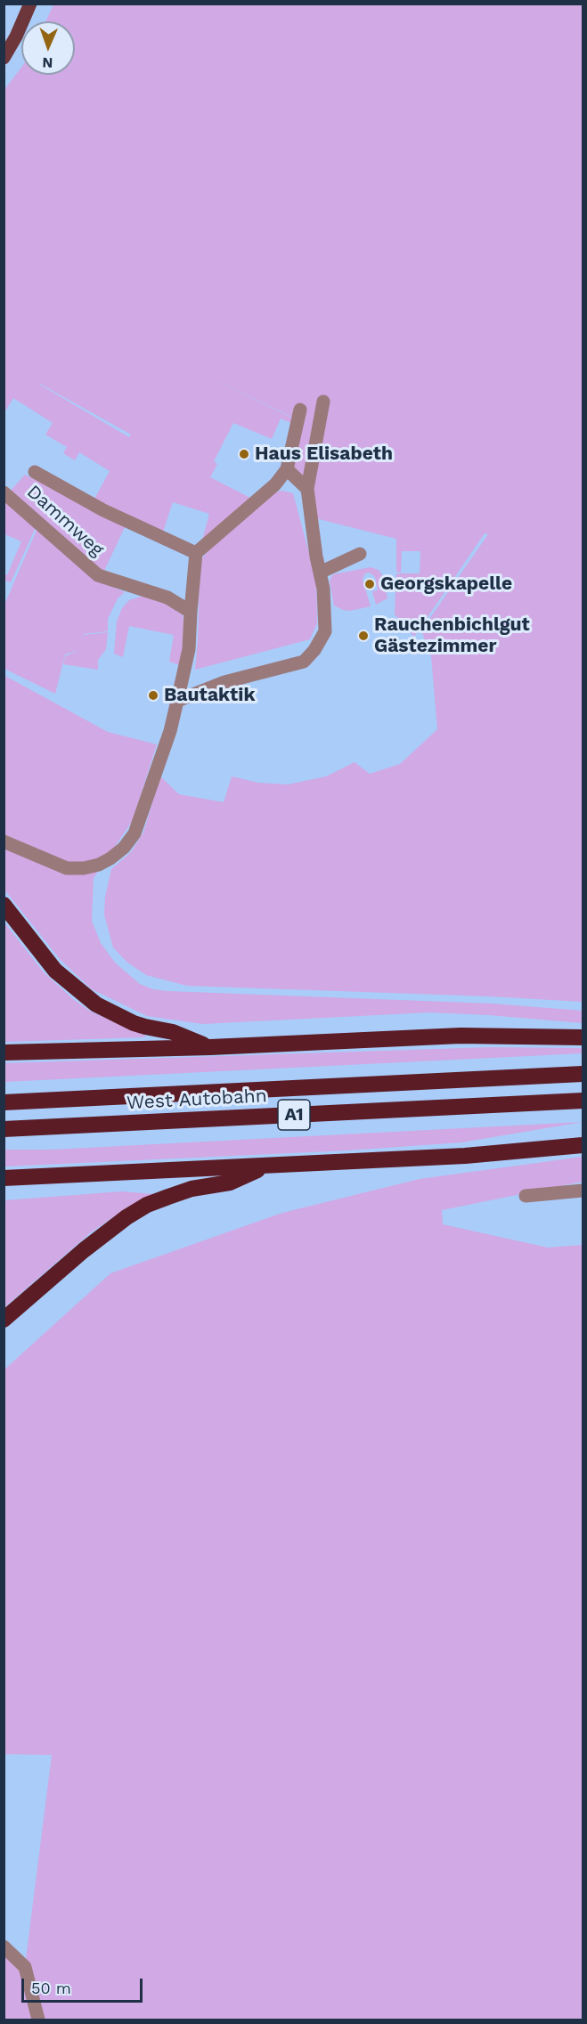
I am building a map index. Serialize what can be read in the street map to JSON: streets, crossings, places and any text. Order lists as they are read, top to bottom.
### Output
{
  "streets": {
    "highway": ["West Autobahn", "A1"],
    "street": ["Dammweg"]
  },
  "places": [
    "Haus Elisabeth",
    "Georgskapelle",
    "Rauchenbichlgut Gästezimmer",
    "Bautaktik"
  ],
  "scale_bar": "50 m",
  "north": "bottom"
}
